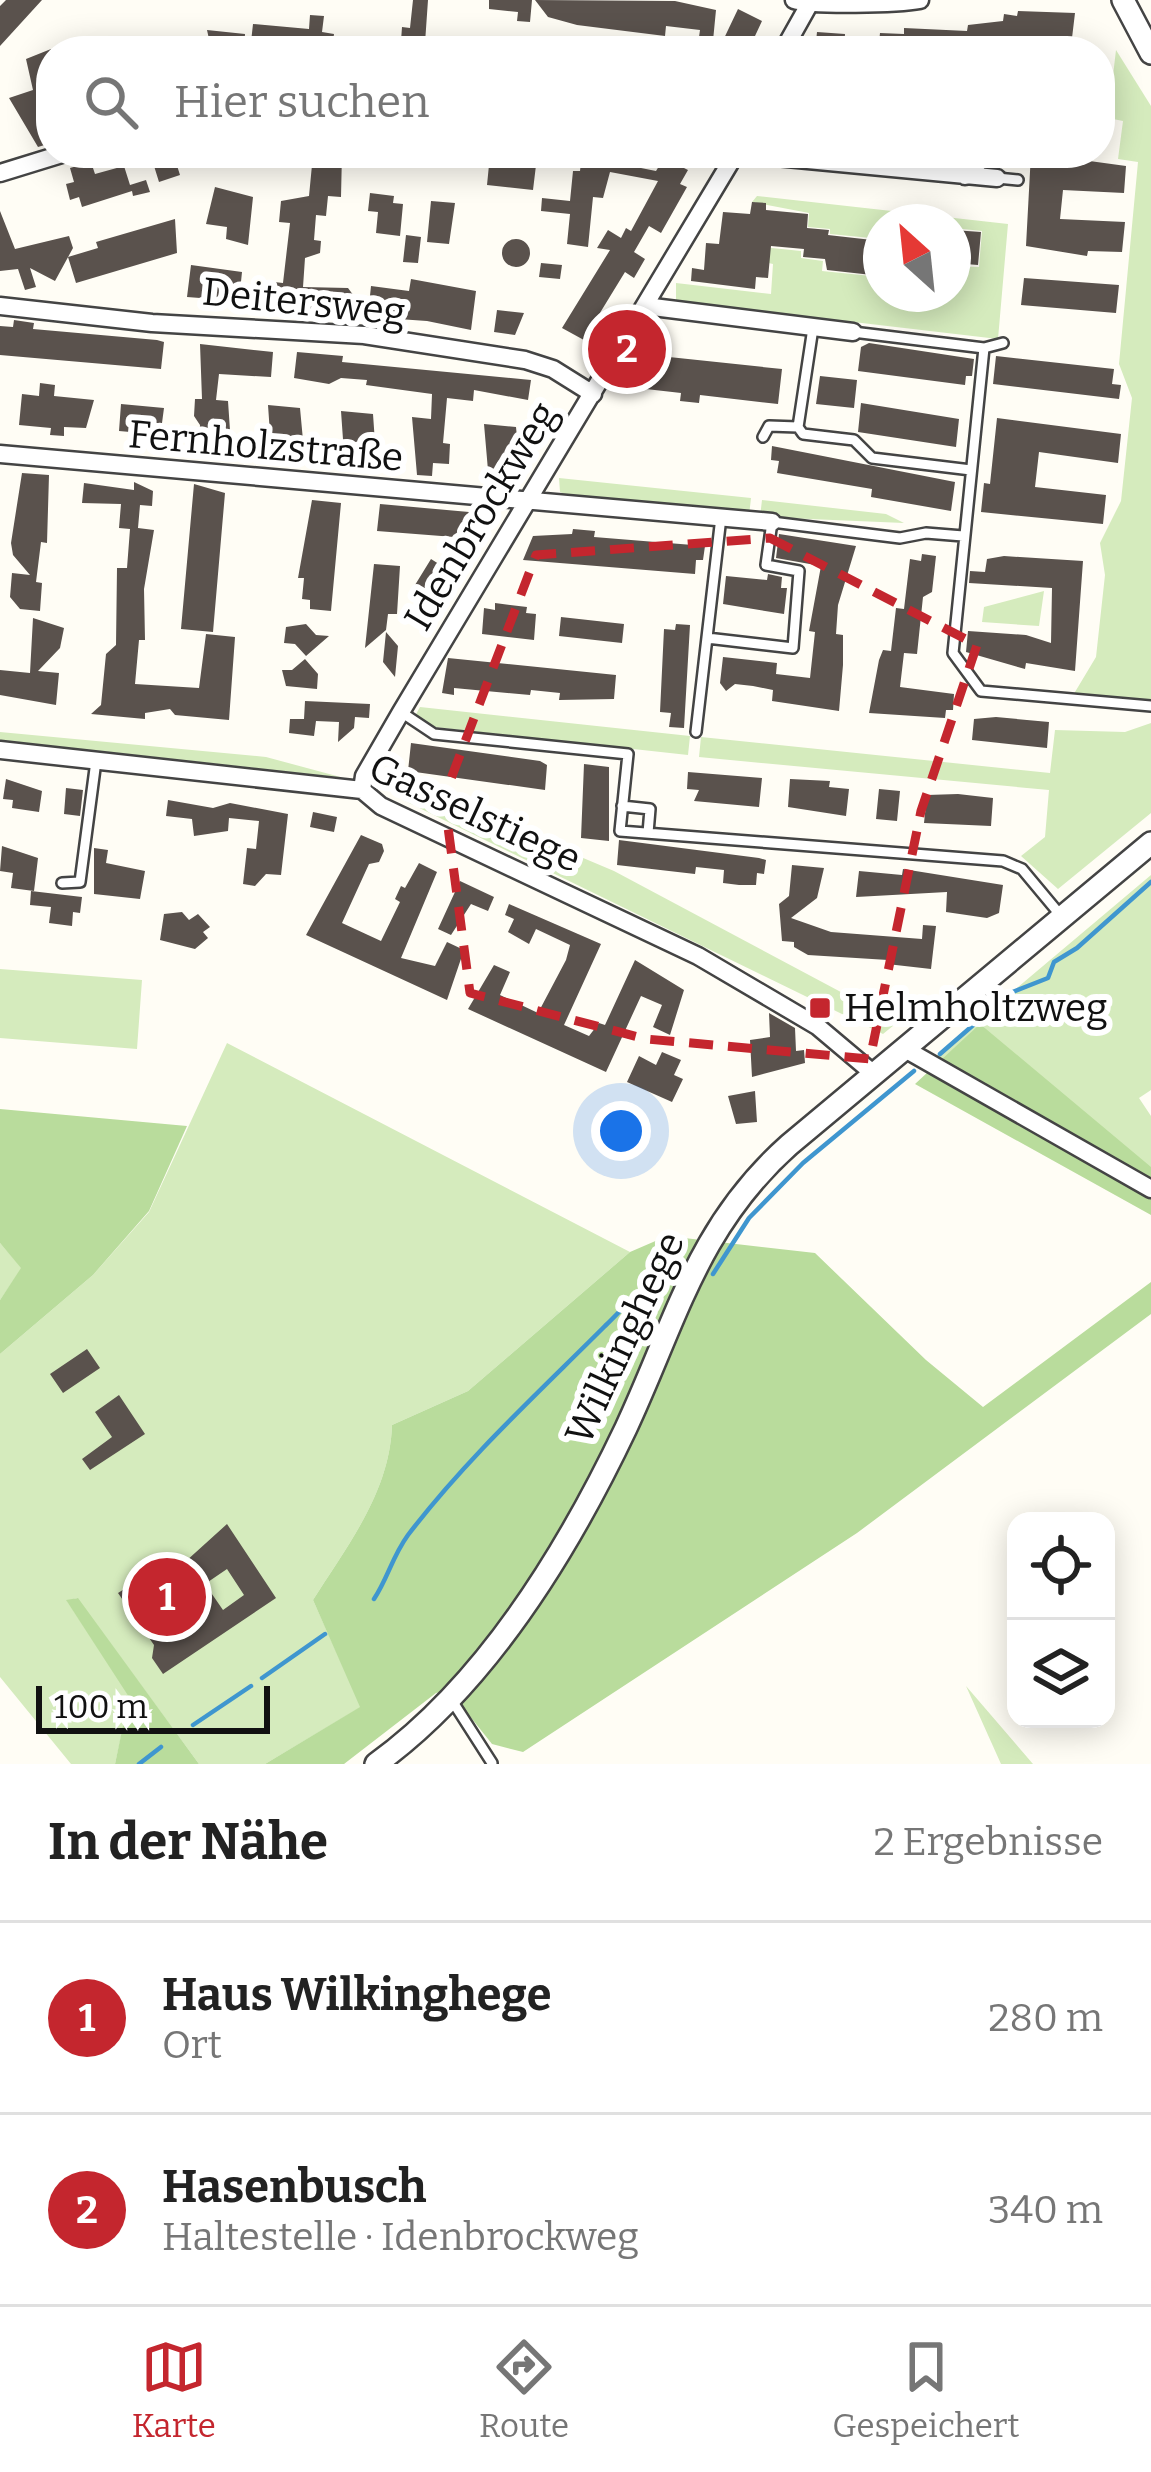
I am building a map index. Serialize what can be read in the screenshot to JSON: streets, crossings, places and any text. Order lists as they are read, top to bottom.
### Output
{
  "streets": {
    "street": [
      "Deitersweg",
      "Fernholzstraße",
      "Idenbrockweg",
      "Gasselstiege",
      "Wilkinghege"
    ]
  },
  "crossings": [
    ["Deitersweg", "Idenbrockweg"],
    ["Fernholzstraße", "Idenbrockweg"],
    ["Idenbrockweg", "Gasselstiege"],
    ["Gasselstiege", "Wilkinghege"]
  ],
  "places": {
    "transit": ["Helmholtzweg"]
  },
  "scale_bar": "100 m",
  "north": "top left",
  "page": {
    "search": "Hier suchen",
    "pins": ["2", "1"],
    "scale": "100 m",
    "heading": ["In der Nähe", "2 Ergebnisse"],
    "list": [
      {
        "mark": "1",
        "name": "Haus Wilkinghege",
        "note": "Ort",
        "value": "280 m"
      },
      {
        "mark": "2",
        "name": "Hasenbusch",
        "note": "Haltestelle · Idenbrockweg",
        "value": "340 m"
      }
    ],
    "nav": ["Karte", "Route", "Gespeichert"]
  }
}
